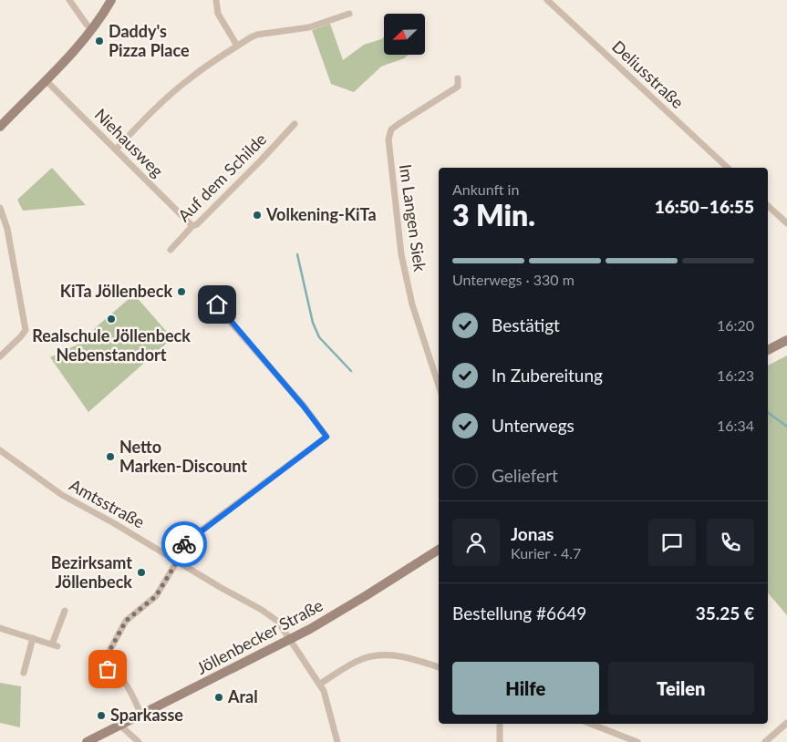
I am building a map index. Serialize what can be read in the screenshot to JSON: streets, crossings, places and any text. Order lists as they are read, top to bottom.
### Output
{
  "streets": {
    "main road": ["Jöllenbecker Straße"],
    "street": [
      "Deliusstraße",
      "Niehausweg",
      "Auf dem Schilde",
      "Im Langen Siek",
      "Amtsstraße"
    ]
  },
  "crossings": [
    ["Niehausweg", "Auf dem Schilde"],
    ["Amtsstraße", "Jöllenbecker Straße"]
  ],
  "places": [
    "Daddy's Pizza Place",
    "Volkening-KiTa",
    "KiTa Jöllenbeck",
    "Realschule Jöllenbeck Nebenstandort",
    "Netto Marken-Discount",
    "Bezirksamt Jöllenbeck",
    "Aral",
    "Sparkasse"
  ],
  "north": "bottom left",
  "page": {
    "heading": ["3 Min.", "Ankunft in", "16:50–16:55"],
    "panel": [
      "Jonas",
      "Kurier · 4.7",
      "Bestellung #6649",
      "35.25 €"
    ],
    "bar": "Unterwegs · 330 m",
    "list": [
      ["Bestätigt", "16:20"],
      ["In Zubereitung", "16:23"],
      ["Unterwegs", "16:34"],
      "Geliefert"
    ],
    "buttons": ["Hilfe", "Teilen"]
  }
}
